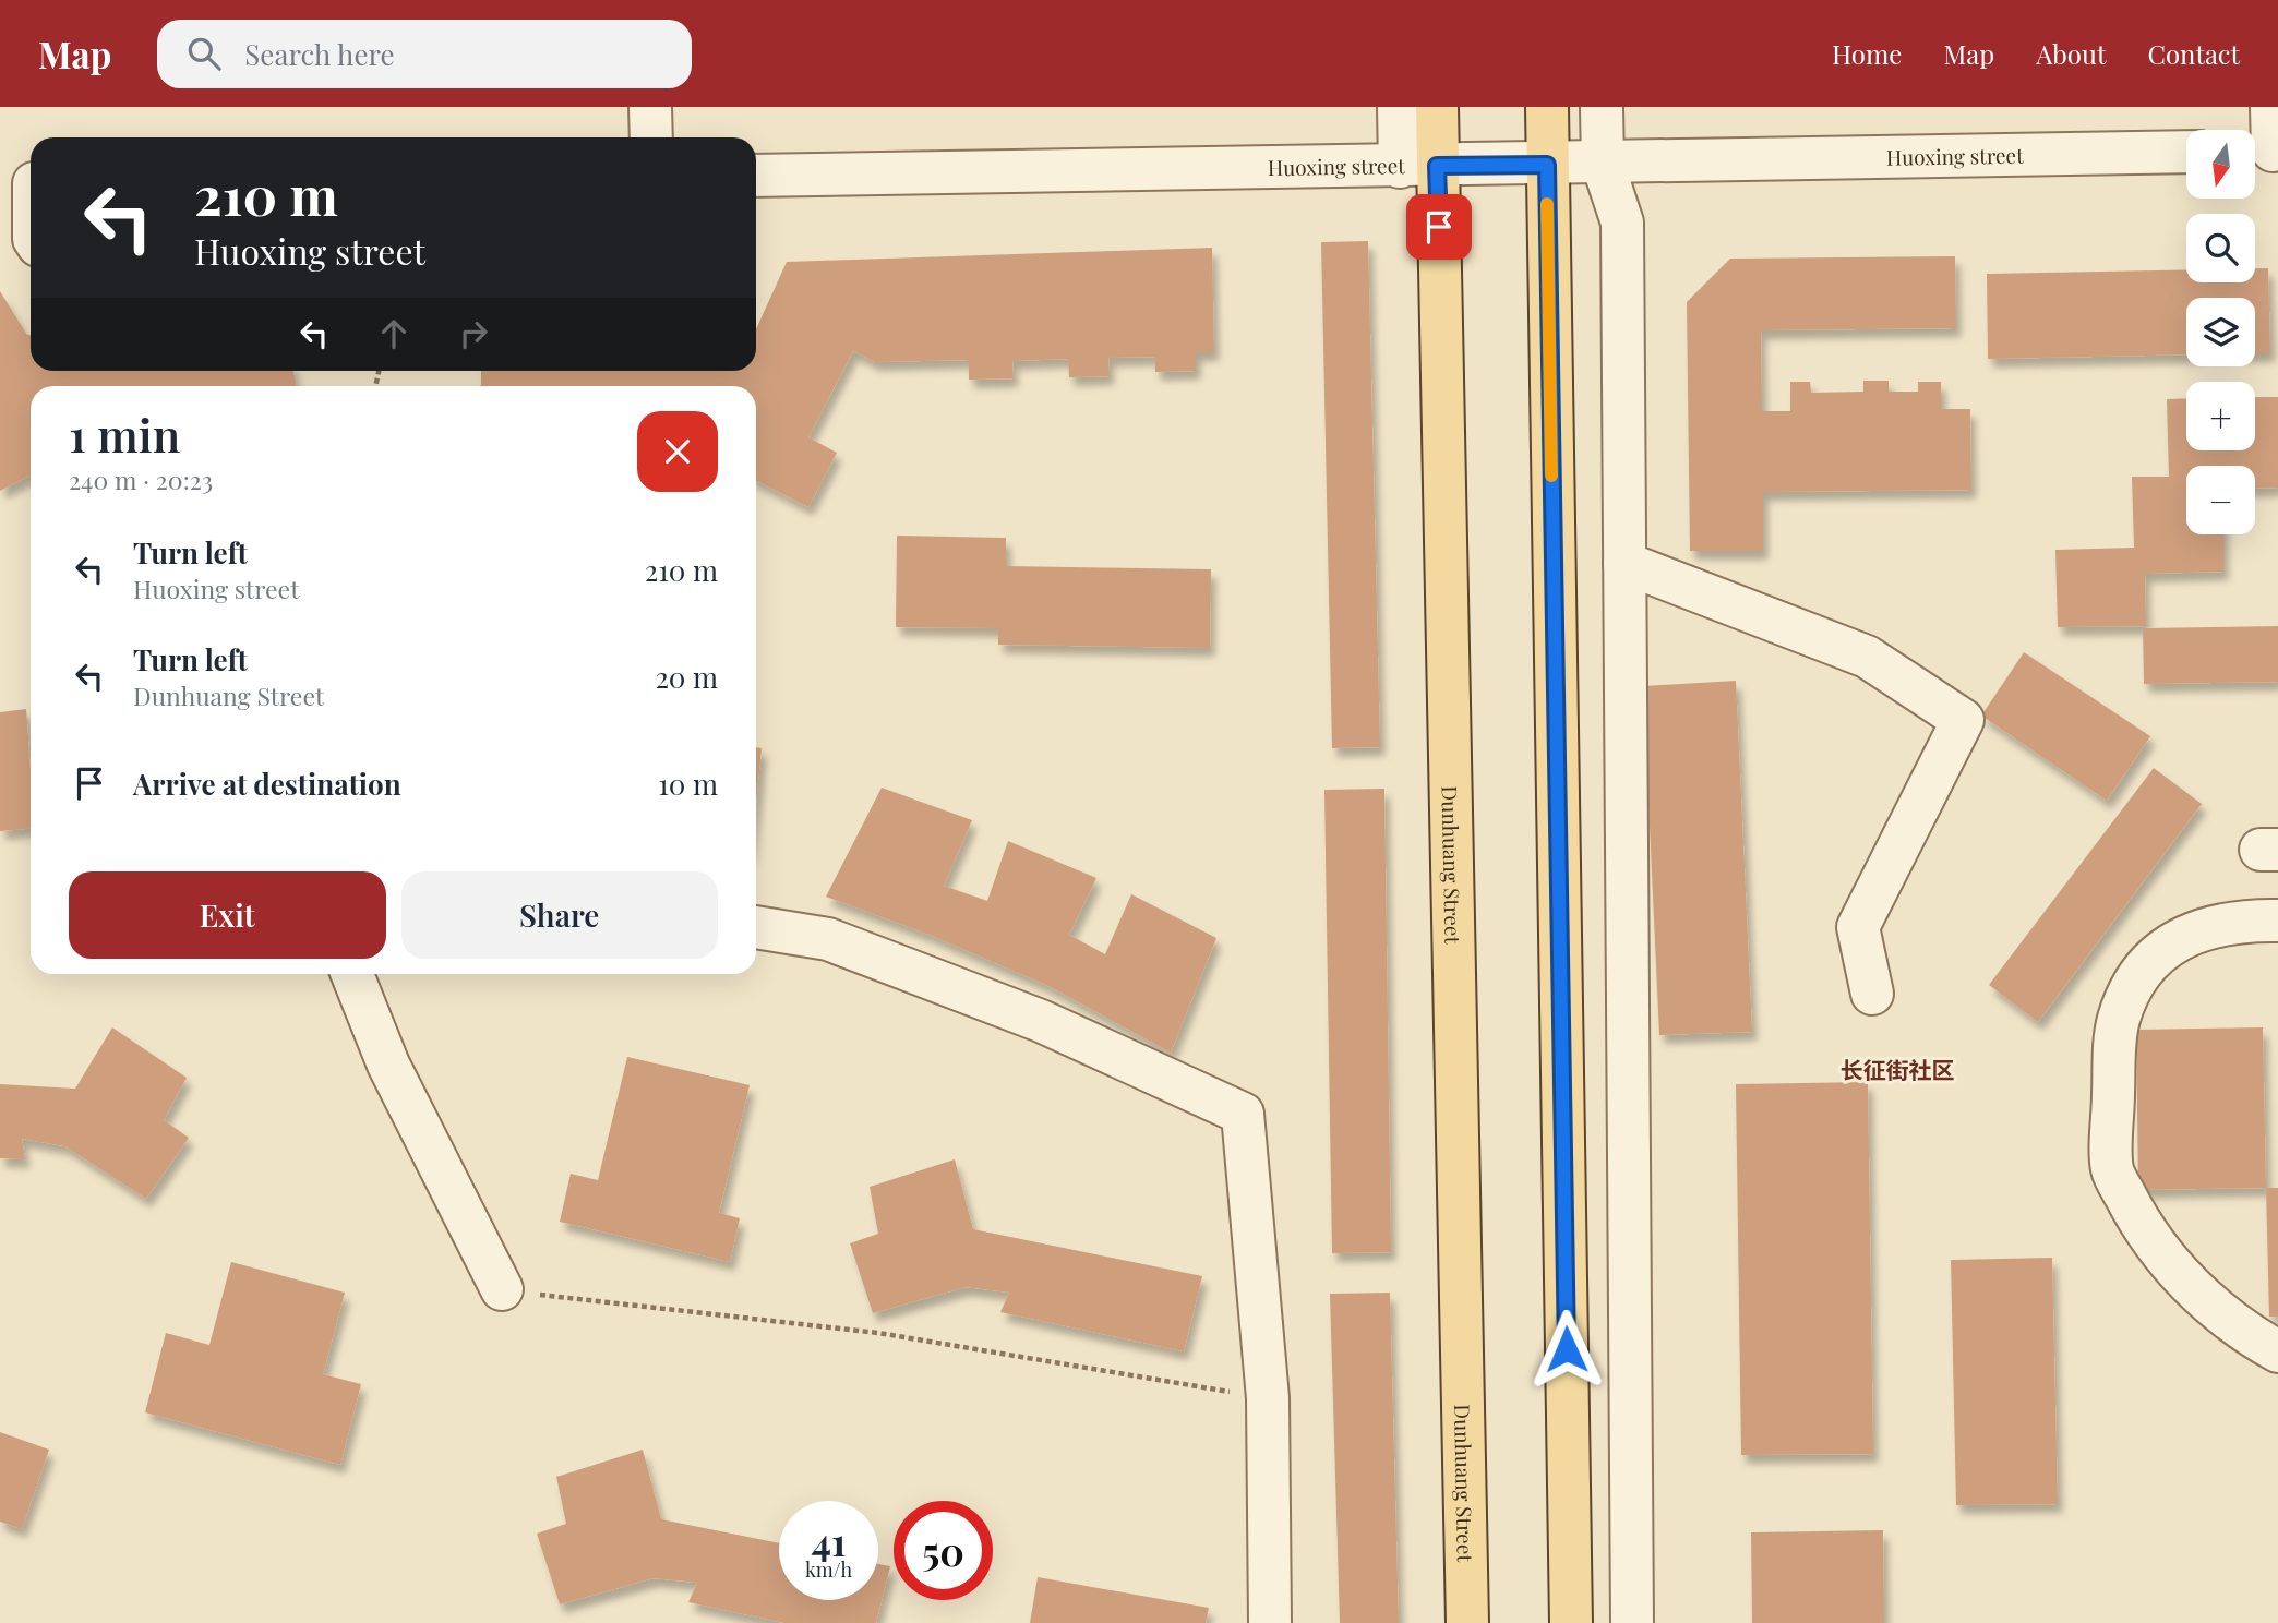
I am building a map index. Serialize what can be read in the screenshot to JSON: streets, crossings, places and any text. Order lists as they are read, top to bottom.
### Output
{
  "streets": {
    "main road": ["Dunhuang Street"],
    "street": ["Huoxing street"]
  },
  "crossings": [
    ["Huoxing street", "Dunhuang Street"]
  ],
  "districts": ["长征街社区"],
  "north": "bottom",
  "page": {
    "header": "Map",
    "search": "Search here",
    "nav": [
      "Home",
      "Map",
      "About",
      "Contact"
    ],
    "map_buttons": ["+", "−"],
    "turn": ["210 m", "Huoxing street"],
    "heading": ["1 min", "240 m · 20:23"],
    "list": [
      {
        "name": "Turn left",
        "note": "Huoxing street",
        "value": "210 m"
      },
      {
        "name": "Turn left",
        "note": "Dunhuang Street",
        "value": "20 m"
      },
      {
        "name": "Arrive at destination",
        "value": "10 m"
      }
    ],
    "buttons": ["Exit", "Share"],
    "speed": "41 km/h",
    "limit": "50"
  }
}
